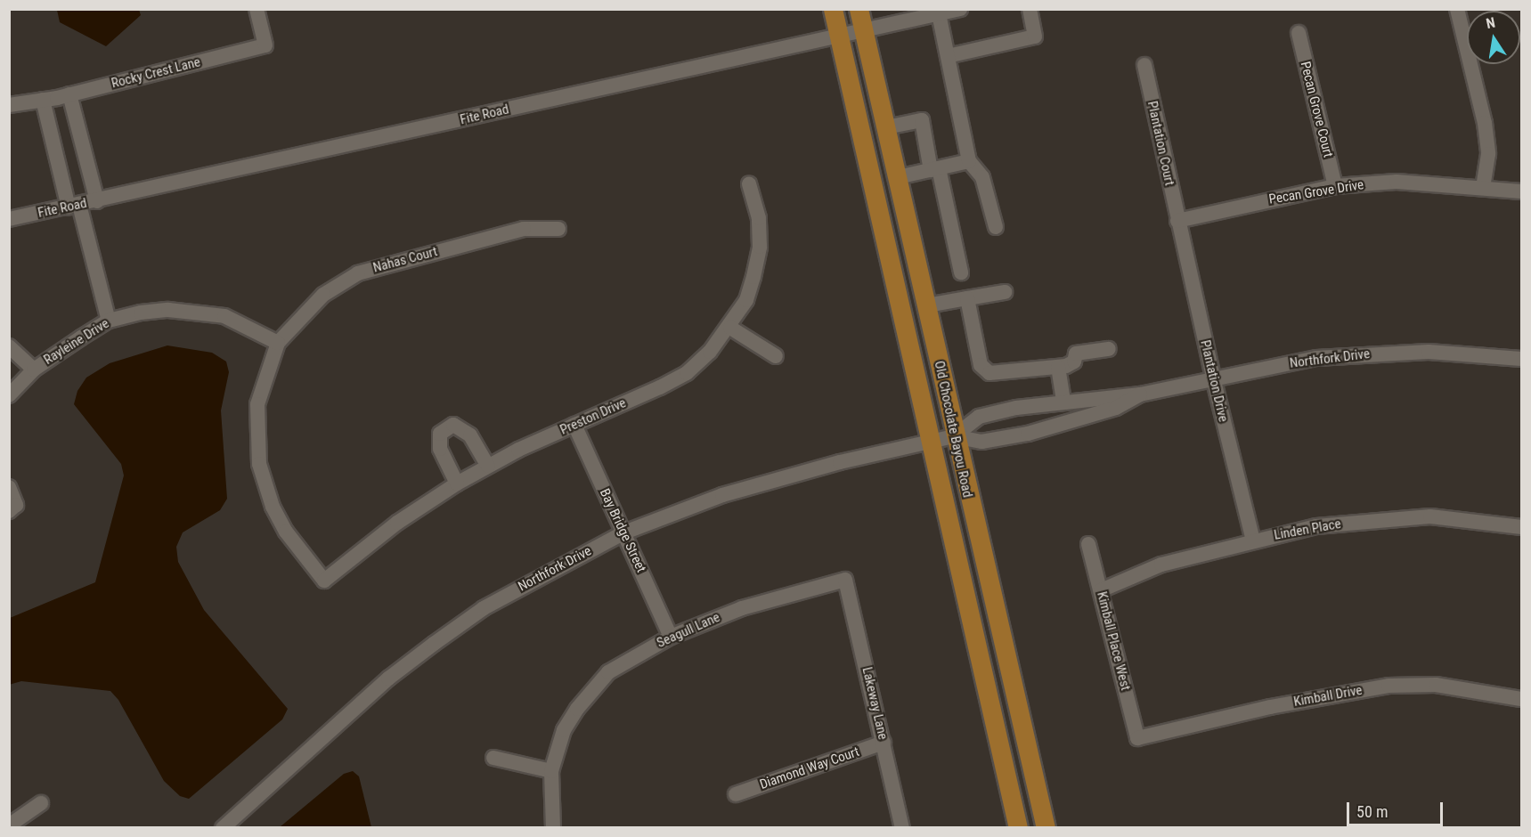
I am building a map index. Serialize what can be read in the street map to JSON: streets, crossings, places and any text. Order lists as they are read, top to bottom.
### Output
{
  "streets": {
    "main road": ["Old Chocolate Bayou Road"],
    "street": [
      "Rocky Crest Lane",
      "Pecan Grove Court",
      "Fite Road",
      "Plantation Court",
      "Pecan Grove Drive",
      "Nahas Court",
      "Rayleine Drive",
      "Northfork Drive",
      "Plantation Drive",
      "Preston Drive",
      "Linden Place",
      "Bay Bridge Street",
      "Seagull Lane",
      "Kimball Place West",
      "Kimball Drive",
      "Lakeway Lane",
      "Diamond Way Court"
    ]
  },
  "crossings": [
    ["Pecan Grove Court", "Pecan Grove Drive"],
    ["Fite Road", "Old Chocolate Bayou Road"],
    ["Plantation Court", "Pecan Grove Drive"],
    ["Plantation Court", "Plantation Drive"],
    ["Pecan Grove Drive", "Plantation Drive"],
    ["Nahas Court", "Rayleine Drive"],
    ["Nahas Court", "Preston Drive"],
    ["Rayleine Drive", "Preston Drive"],
    ["Northfork Drive", "Plantation Drive"],
    ["Northfork Drive", "Old Chocolate Bayou Road"],
    ["Northfork Drive", "Bay Bridge Street"],
    ["Plantation Drive", "Linden Place"],
    ["Preston Drive", "Bay Bridge Street"],
    ["Linden Place", "Kimball Place West"],
    ["Bay Bridge Street", "Seagull Lane"],
    ["Seagull Lane", "Lakeway Lane"],
    ["Kimball Place West", "Kimball Drive"],
    ["Lakeway Lane", "Diamond Way Court"]
  ],
  "scale_bar": "50 m",
  "north": "top"
}
